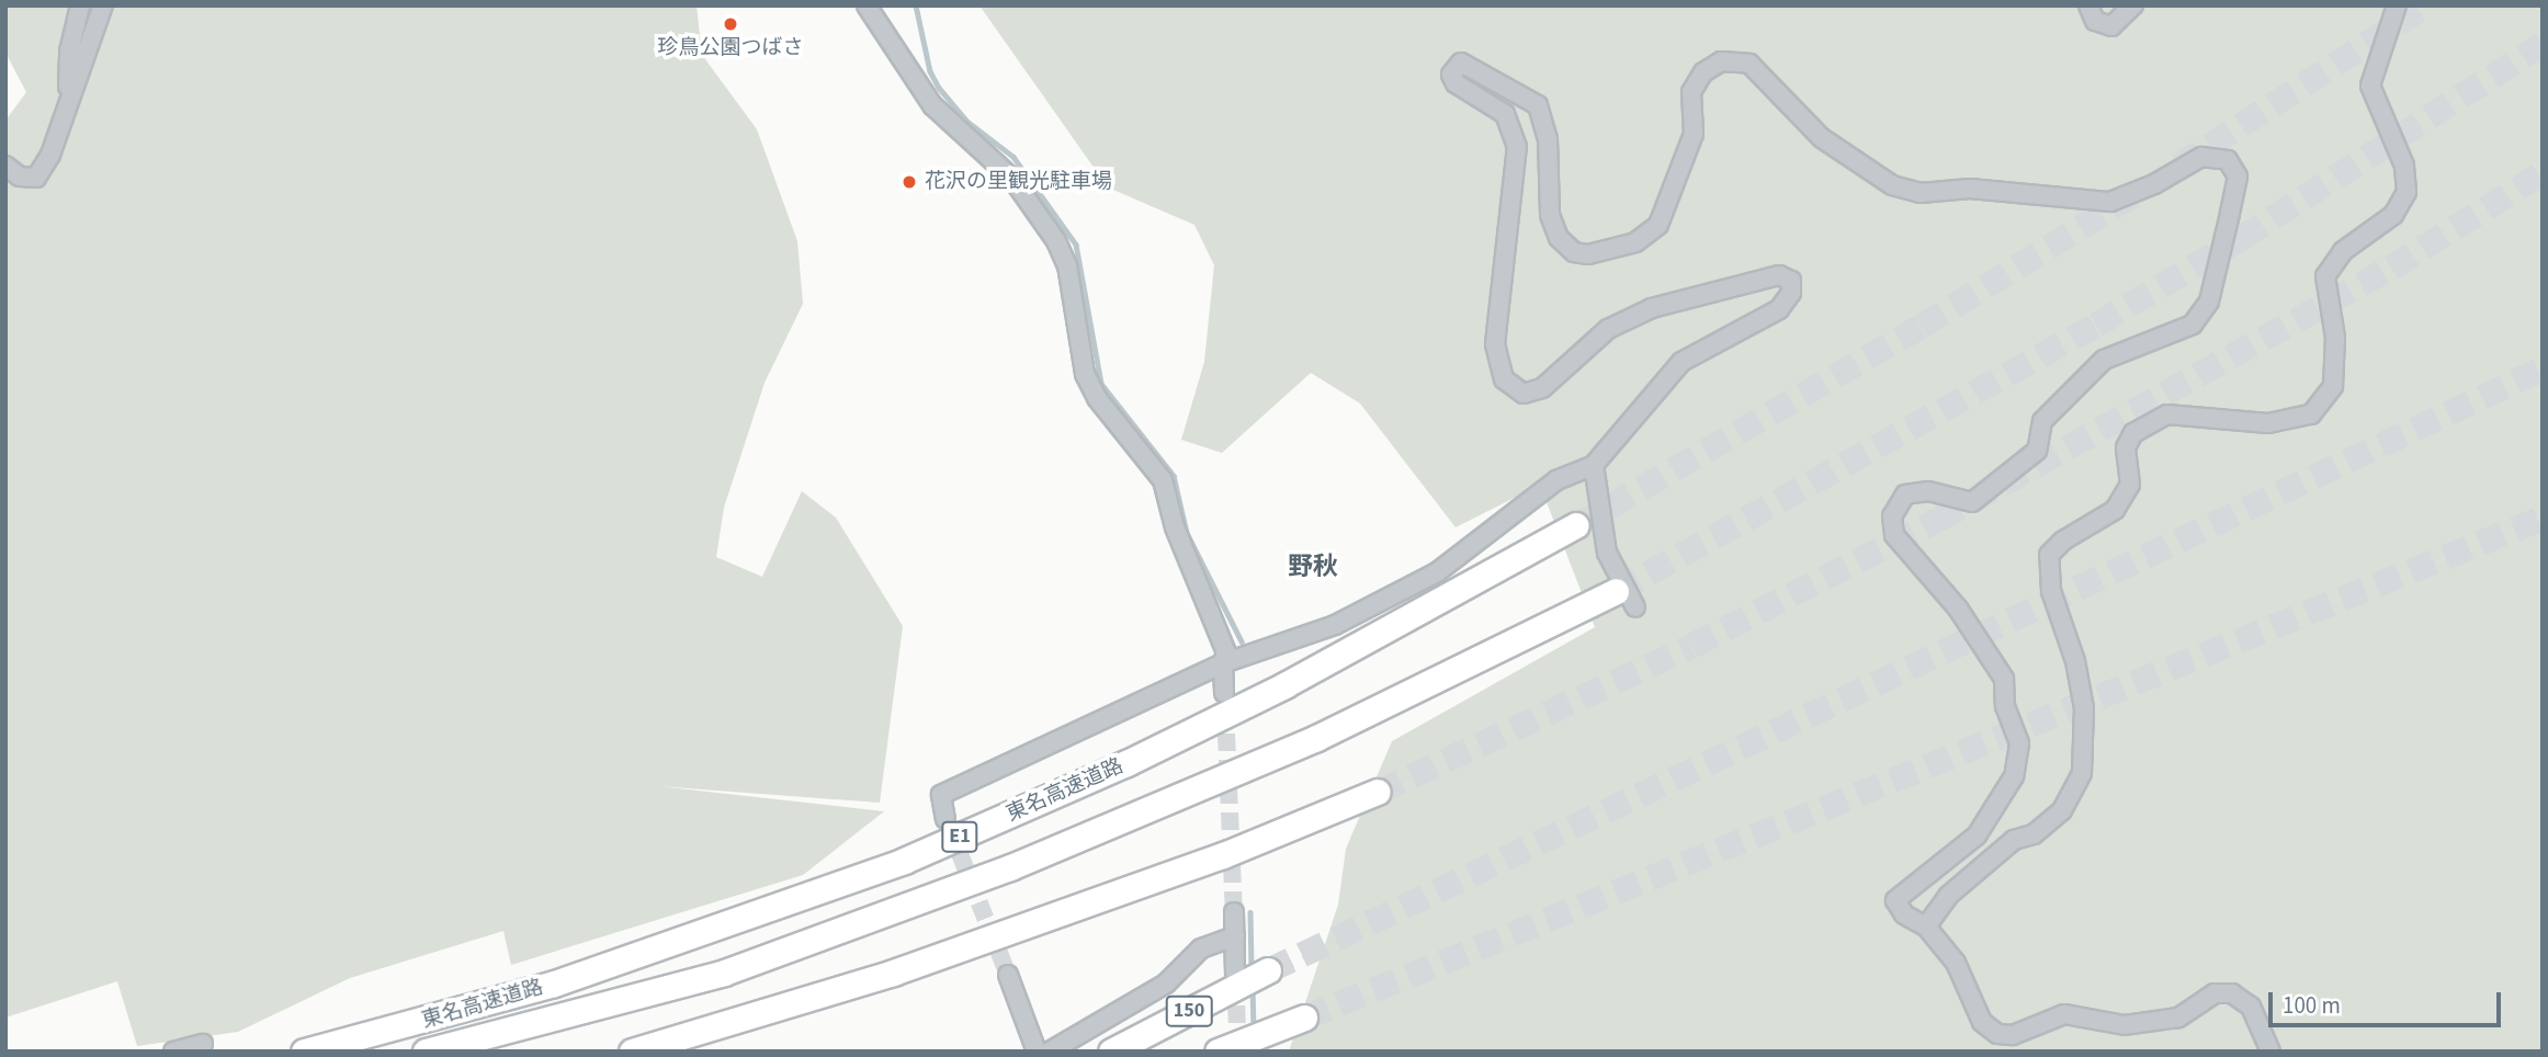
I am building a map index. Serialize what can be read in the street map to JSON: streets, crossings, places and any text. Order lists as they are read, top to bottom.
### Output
{
  "streets": {
    "highway": ["東名高速道路", "E1", "150"]
  },
  "districts": ["野秋"],
  "places": ["珍鳥公園つばさ", "花沢の里観光駐車場"],
  "scale_bar": "100 m"
}
